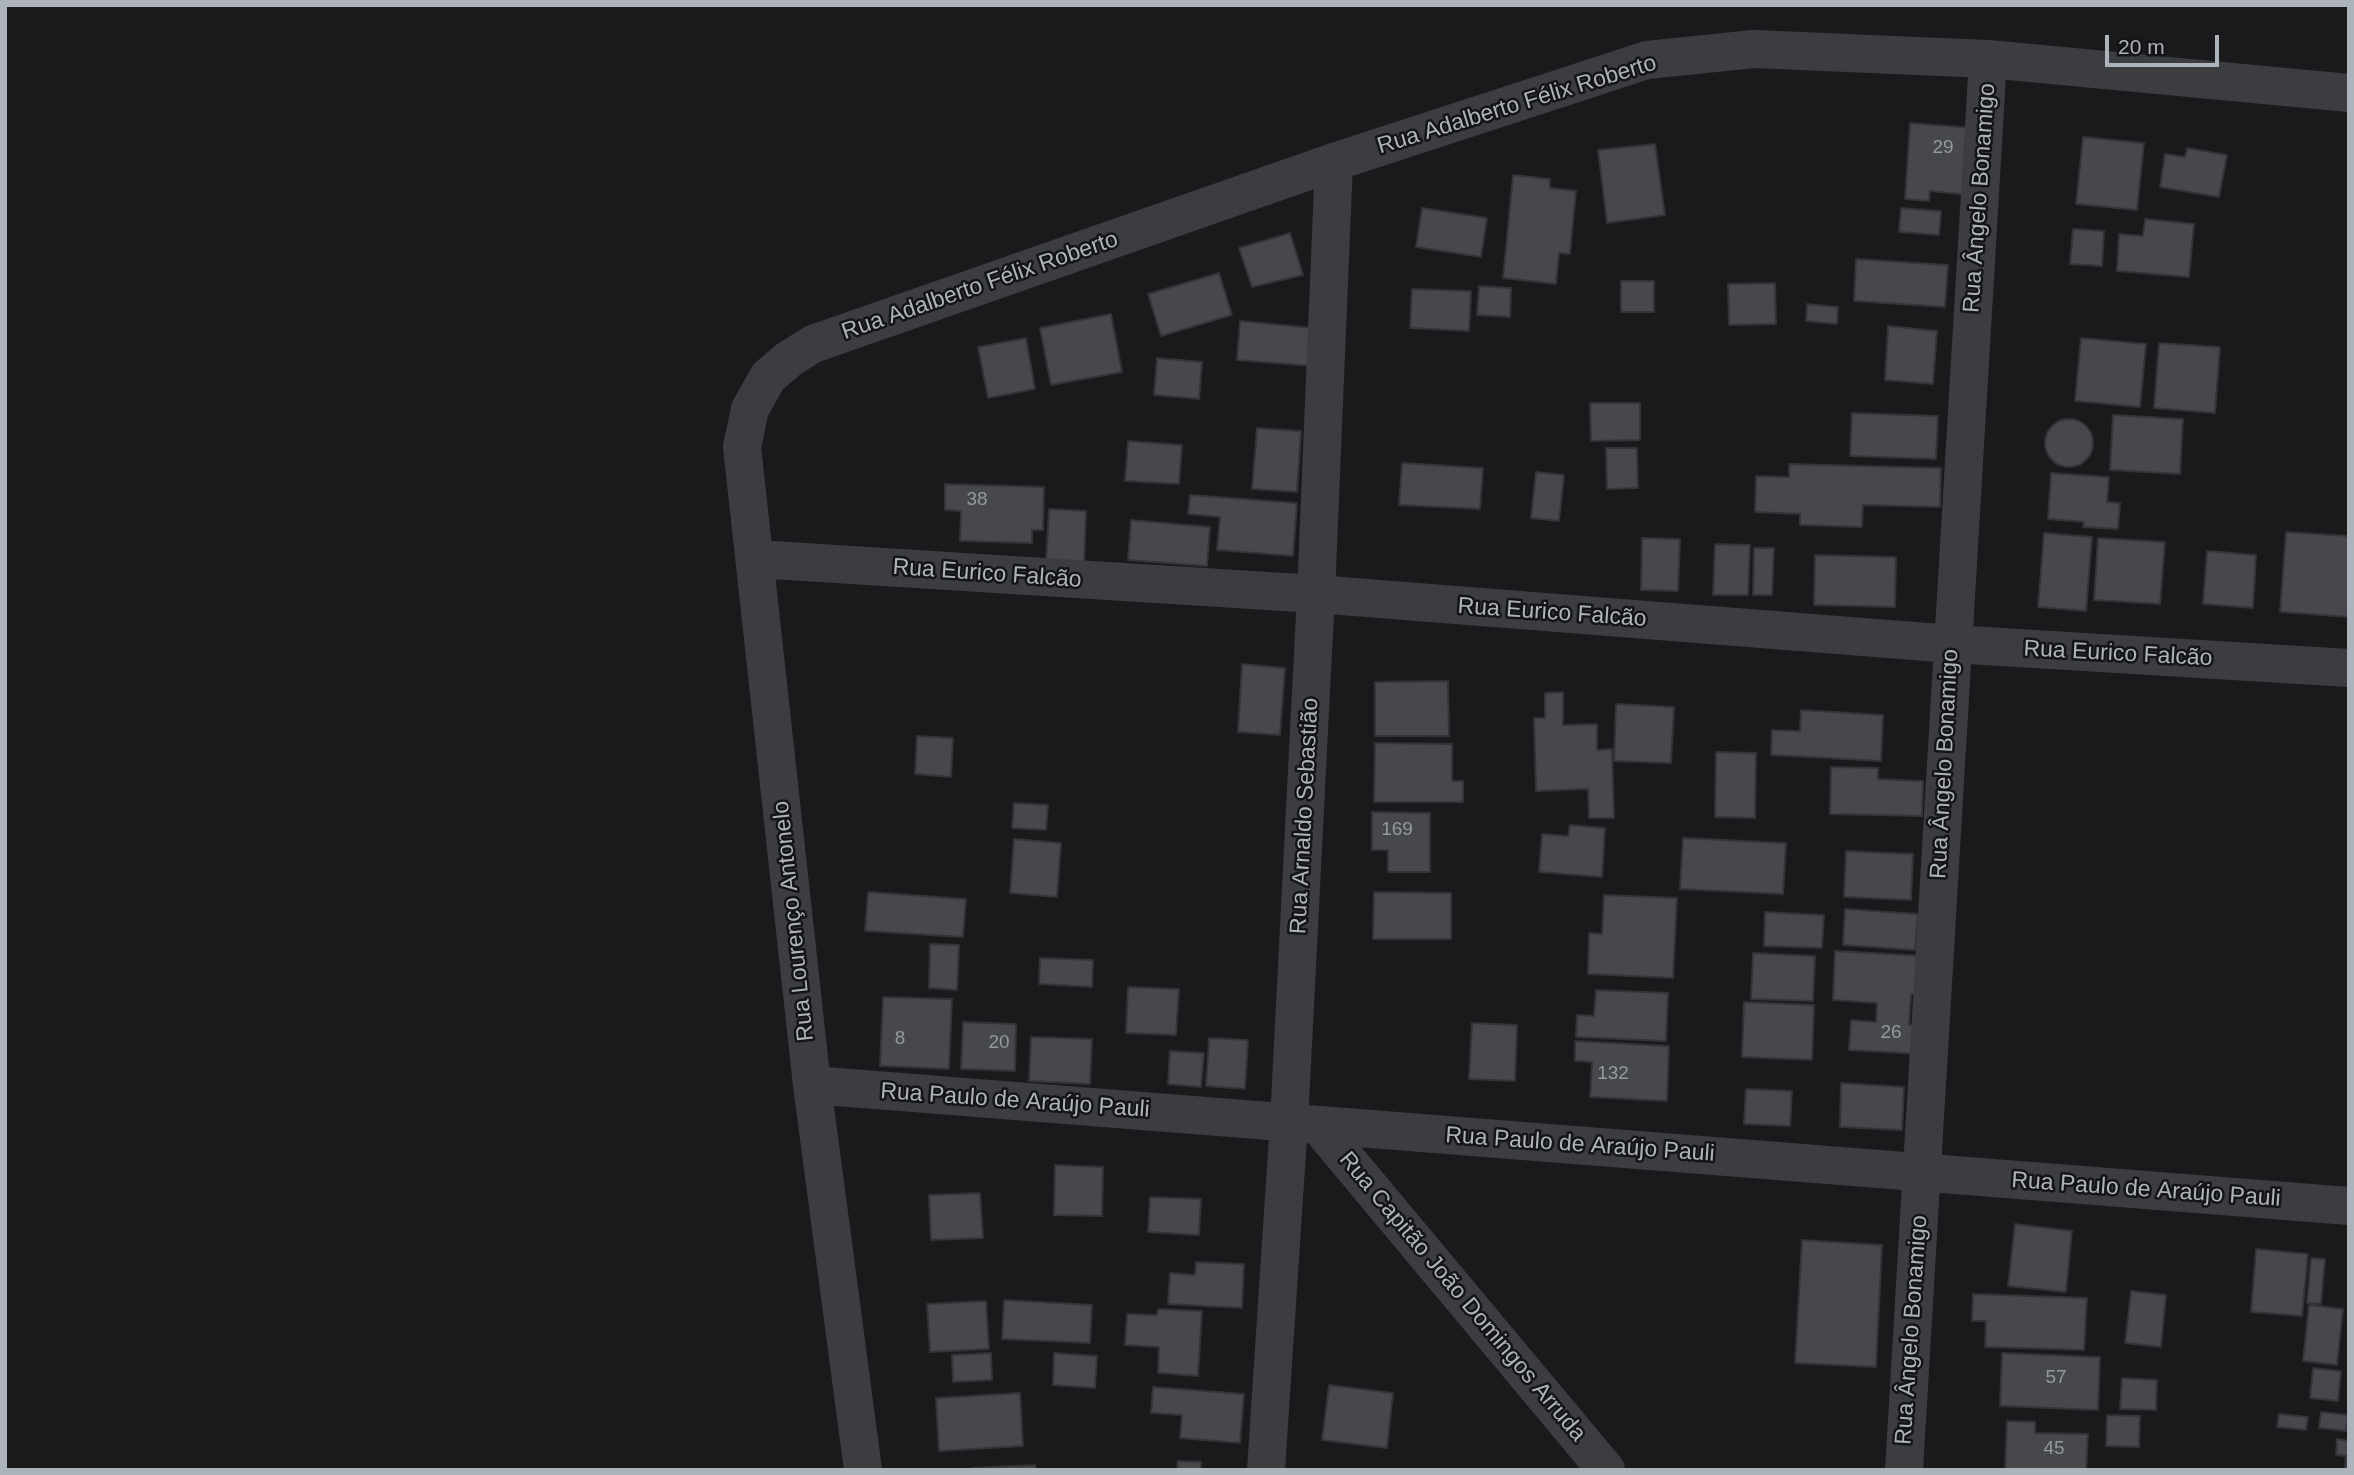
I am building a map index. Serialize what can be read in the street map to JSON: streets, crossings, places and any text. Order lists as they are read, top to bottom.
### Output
{
  "streets": {
    "street": [
      "Rua Adalberto Félix Roberto",
      "Rua Ângelo Bonamigo",
      "Rua Eurico Falcão",
      "Rua Arnaldo Sebastião",
      "Rua Lourenço Antonelo",
      "Rua Paulo de Araújo Pauli",
      "Rua Capitão João Domingos Arruda"
    ]
  },
  "crossings": [
    ["Rua Adalberto Félix Roberto", "Rua Ângelo Bonamigo"],
    ["Rua Adalberto Félix Roberto", "Rua Arnaldo Sebastião"],
    ["Rua Adalberto Félix Roberto", "Rua Lourenço Antonelo"],
    ["Rua Ângelo Bonamigo", "Rua Eurico Falcão"],
    ["Rua Ângelo Bonamigo", "Rua Paulo de Araújo Pauli"],
    ["Rua Eurico Falcão", "Rua Arnaldo Sebastião"],
    ["Rua Eurico Falcão", "Rua Lourenço Antonelo"],
    ["Rua Arnaldo Sebastião", "Rua Paulo de Araújo Pauli"],
    ["Rua Arnaldo Sebastião", "Rua Capitão João Domingos Arruda"],
    ["Rua Lourenço Antonelo", "Rua Paulo de Araújo Pauli"],
    ["Rua Paulo de Araújo Pauli", "Rua Capitão João Domingos Arruda"]
  ],
  "house_numbers": [
    "29",
    "38",
    "169",
    "26",
    "8",
    "20",
    "132",
    "57",
    "45"
  ],
  "scale_bar": "20 m"
}
